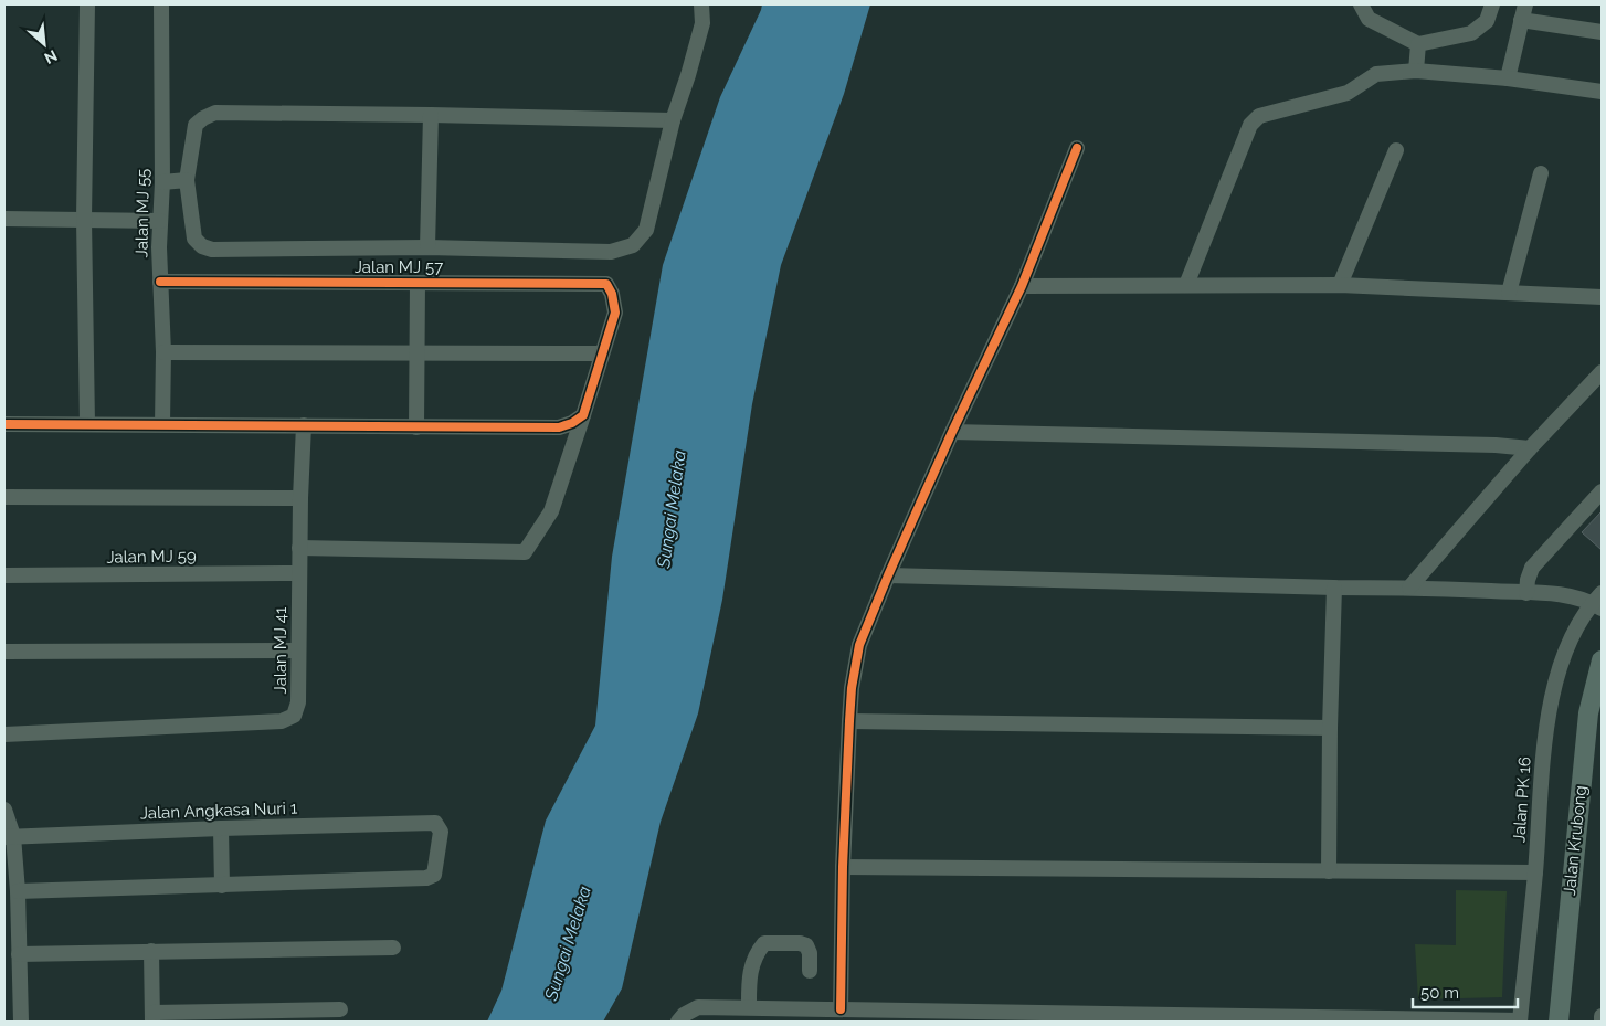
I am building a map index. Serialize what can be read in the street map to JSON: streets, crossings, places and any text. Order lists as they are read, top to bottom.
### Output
{
  "streets": {
    "main road": ["Jalan Krubong"],
    "street": [
      "Jalan MJ 55",
      "Jalan MJ 57",
      "Jalan MJ 59",
      "Jalan MJ 41",
      "Jalan PK 16",
      "Jalan Angkasa Nuri 1"
    ]
  },
  "crossings": [
    ["Jalan MJ 55", "Jalan MJ 57"],
    ["Jalan MJ 59", "Jalan MJ 41"]
  ],
  "water": ["Sungai Melaka"],
  "scale_bar": "50 m",
  "north": "bottom right"
}
